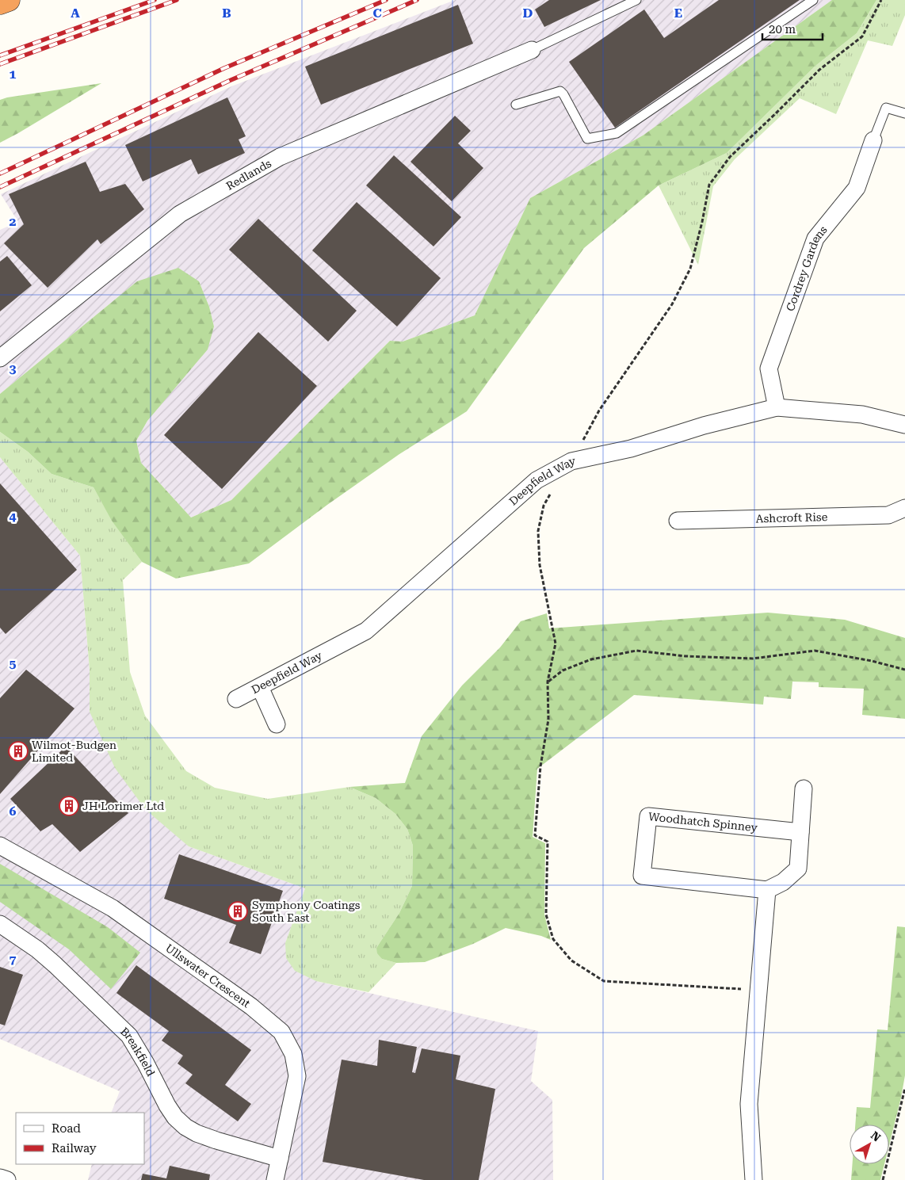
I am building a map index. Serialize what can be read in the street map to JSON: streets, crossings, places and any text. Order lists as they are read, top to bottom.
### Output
{
  "streets": {
    "street": [
      "Redlands",
      "Cordrey Gardens",
      "Deepfield Way",
      "Ashcroft Rise",
      "Woodhatch Spinney",
      "Ullswater Crescent",
      "Breakfield"
    ]
  },
  "crossings": [
    ["Cordrey Gardens", "Deepfield Way"],
    ["Ullswater Crescent", "Breakfield"]
  ],
  "places": {
    "building": ["Wilmot-Budgen Limited", "JH Lorimer Ltd", "Symphony Coatings South East"]
  },
  "legend": ["Road", "Railway"],
  "scale_bar": "20 m",
  "north": "top right",
  "grid": {
    "columns": [
      "A",
      "B",
      "C",
      "D",
      "E"
    ],
    "rows": [
      "1",
      "2",
      "3",
      "4",
      "5",
      "6",
      "7"
    ]
  }
}
